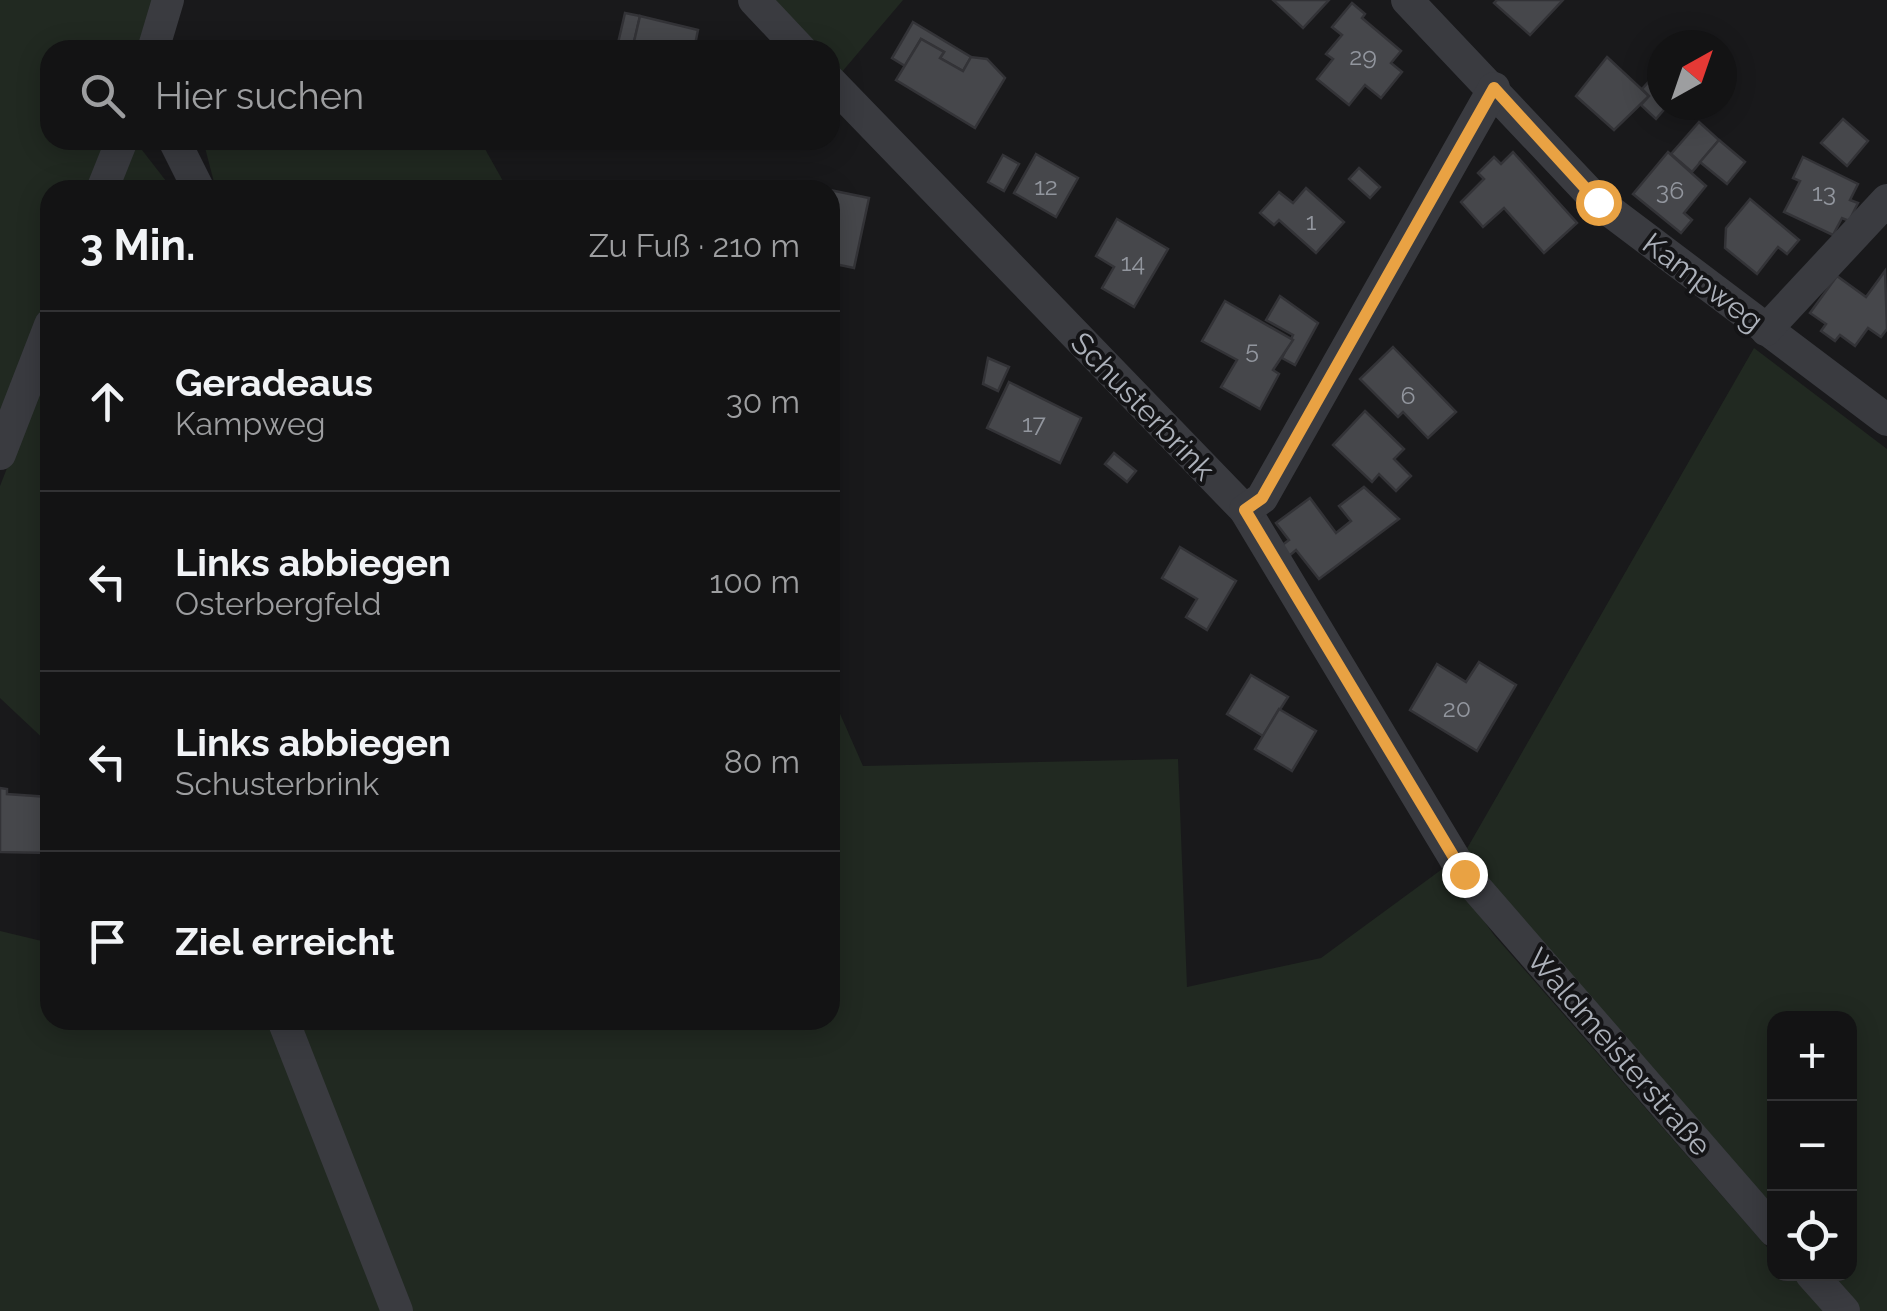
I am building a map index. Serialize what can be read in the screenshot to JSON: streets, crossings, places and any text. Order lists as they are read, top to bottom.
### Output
{
  "streets": {
    "street": ["Kampweg", "Schusterbrink", "Waldmeisterstraße"]
  },
  "crossings": [
    ["Schusterbrink", "Waldmeisterstraße"]
  ],
  "house_numbers": [
    "29",
    "12",
    "36",
    "13",
    "1",
    "14",
    "5",
    "6",
    "17",
    "20"
  ],
  "north": "top right",
  "page": {
    "search": "Hier suchen",
    "heading": ["3 Min.", "Zu Fuß · 210 m"],
    "list": [
      ["Geradeaus", "Kampweg", "30 m"],
      ["Links abbiegen", "Osterbergfeld", "100 m"],
      ["Links abbiegen", "Schusterbrink", "80 m"],
      "Ziel erreicht"
    ],
    "map_buttons": ["+", "−"]
  }
}
